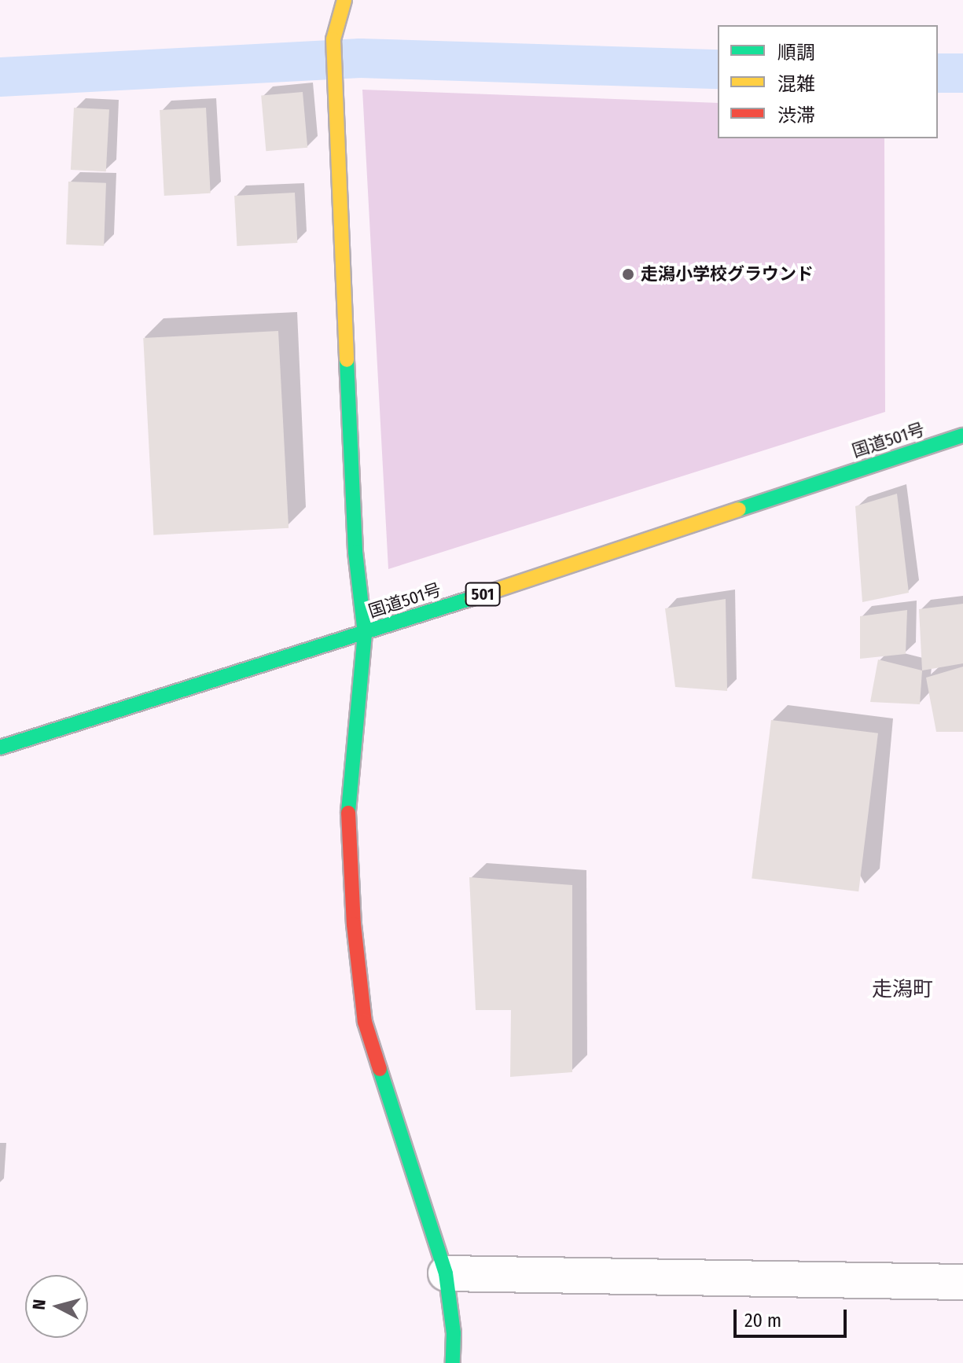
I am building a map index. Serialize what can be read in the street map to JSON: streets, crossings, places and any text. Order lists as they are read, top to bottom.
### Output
{
  "streets": {
    "main road": ["国道501号", "501"]
  },
  "districts": ["走潟町"],
  "places": ["走潟小学校グラウンド"],
  "legend": ["順調", "混雑", "渋滞"],
  "scale_bar": "20 m",
  "north": "left"
}
